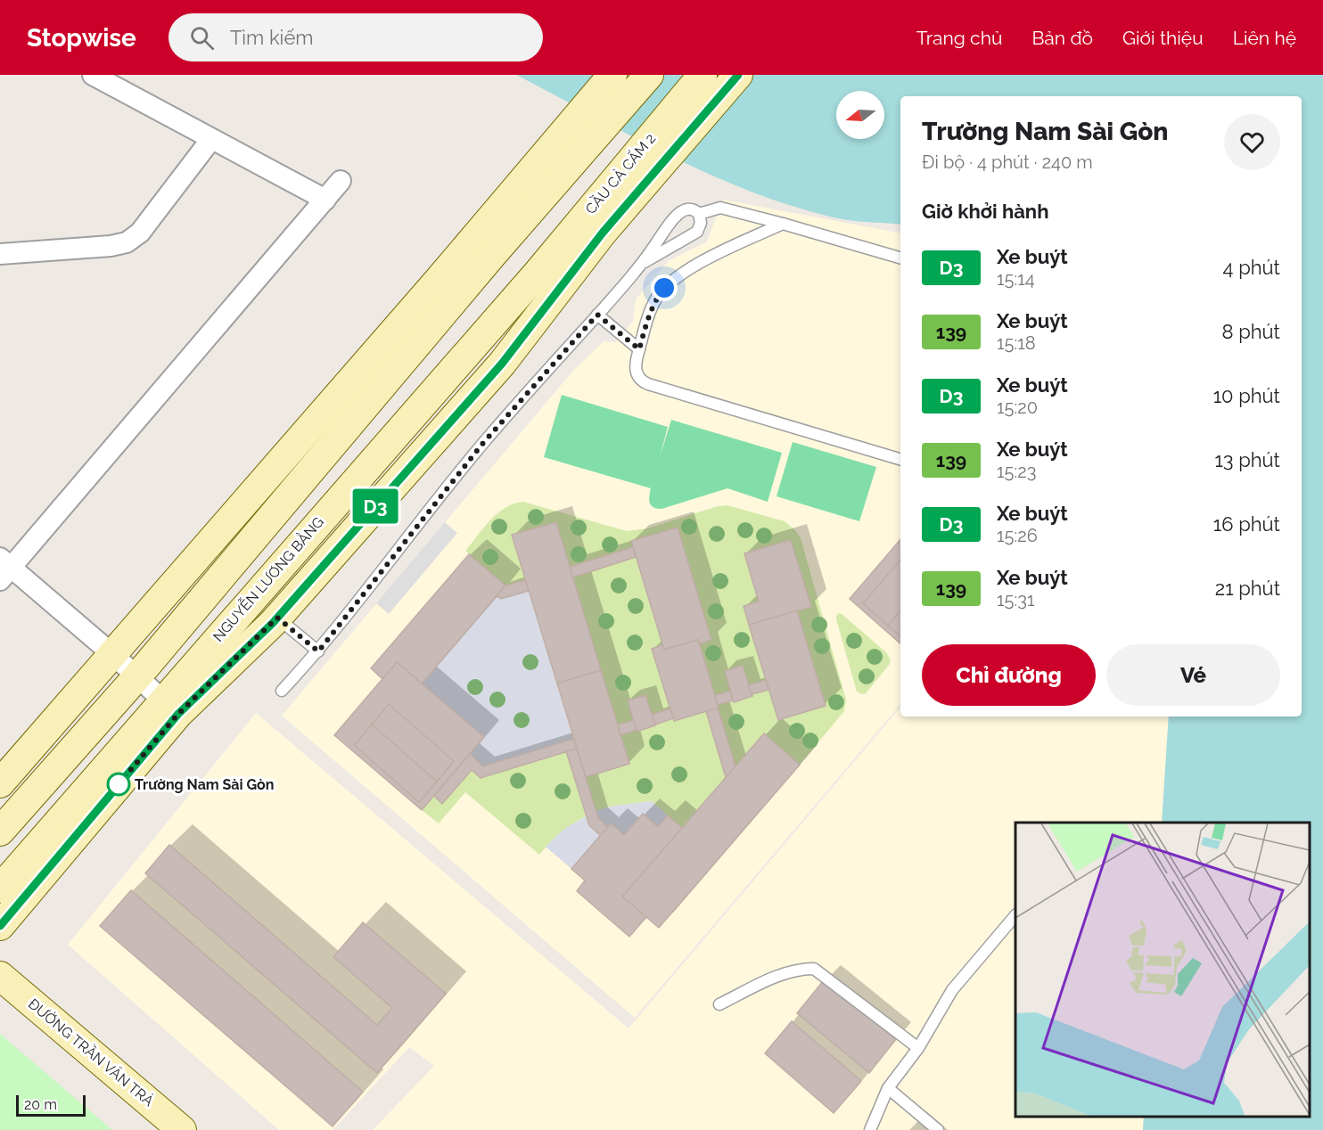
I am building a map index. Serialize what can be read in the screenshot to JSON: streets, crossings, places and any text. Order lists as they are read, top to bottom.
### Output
{
  "streets": {
    "main road": ["CẦU CẢ CẤM 2", "NGUYỄN LƯƠNG BẰNG", "ĐƯỜNG TRẦN VĂN TRÀ"]
  },
  "crossings": [
    ["CẦU CẢ CẤM 2", "NGUYỄN LƯƠNG BẰNG"]
  ],
  "places": ["Trường Nam Sài Gòn"],
  "lines": ["bus line D3"],
  "scale_bar": "20 m",
  "north": "left",
  "page": {
    "header": "Stopwise",
    "search": "Tìm kiếm",
    "nav": [
      "Trang chủ",
      "Bản đồ",
      "Giới thiệu",
      "Liên hệ"
    ],
    "on_map": "D3",
    "heading": [
      ["Trường Nam Sài Gòn", "Đi bộ · 4 phút · 240 m"],
      "Giờ khởi hành"
    ],
    "list": [
      {
        "mark": "D3",
        "name": "Xe buýt",
        "note": "15:14",
        "value": "4 phút"
      },
      {
        "mark": "139",
        "name": "Xe buýt",
        "note": "15:18",
        "value": "8 phút"
      },
      {
        "mark": "D3",
        "name": "Xe buýt",
        "note": "15:20",
        "value": "10 phút"
      },
      {
        "mark": "139",
        "name": "Xe buýt",
        "note": "15:23",
        "value": "13 phút"
      },
      {
        "mark": "D3",
        "name": "Xe buýt",
        "note": "15:26",
        "value": "16 phút"
      },
      {
        "mark": "139",
        "name": "Xe buýt",
        "note": "15:31",
        "value": "21 phút"
      }
    ],
    "buttons": ["Chỉ đường", "Vé"],
    "scale": "20 m"
  }
}
